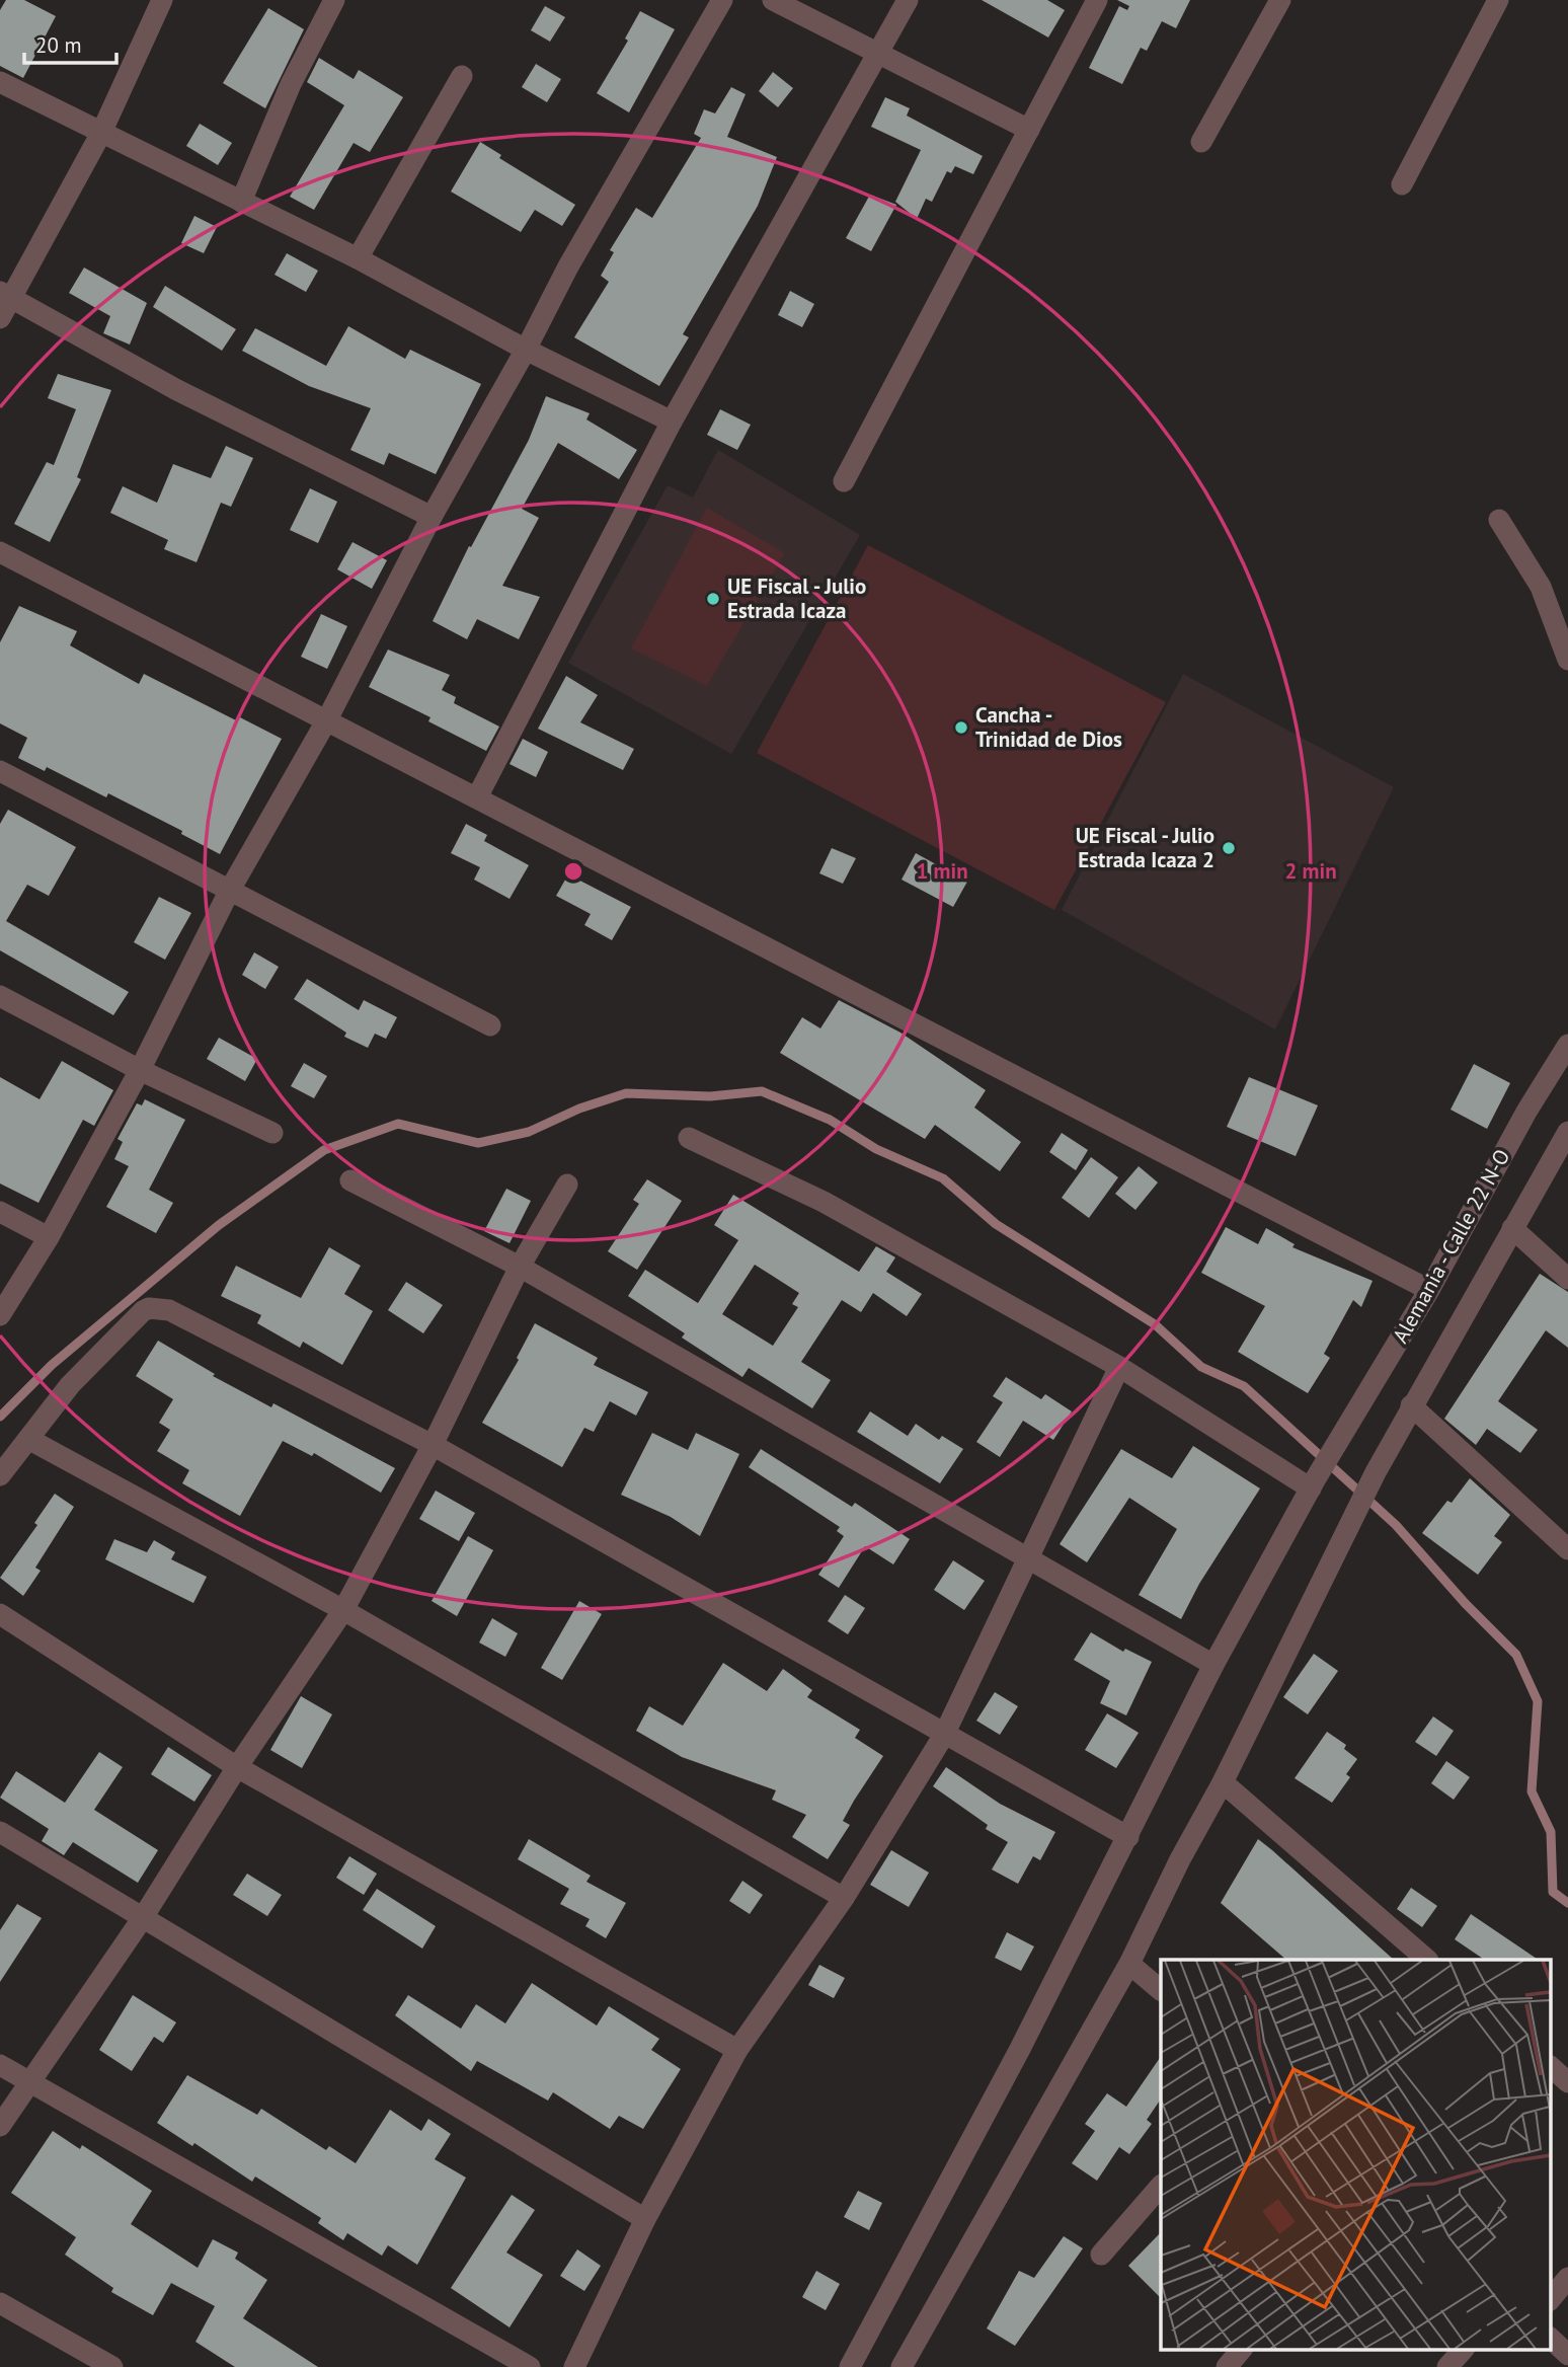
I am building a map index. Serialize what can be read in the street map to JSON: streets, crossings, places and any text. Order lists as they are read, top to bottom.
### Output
{
  "streets": {
    "street": ["Alemania - Calle 22 N-O"]
  },
  "places": ["UE Fiscal - Julio Estrada Icaza", "Cancha - Trinidad de Dios", "UE Fiscal - Julio Estrada Icaza 2"],
  "scale_bar": "20 m",
  "rings": ["1 min", "2 min"]
}
